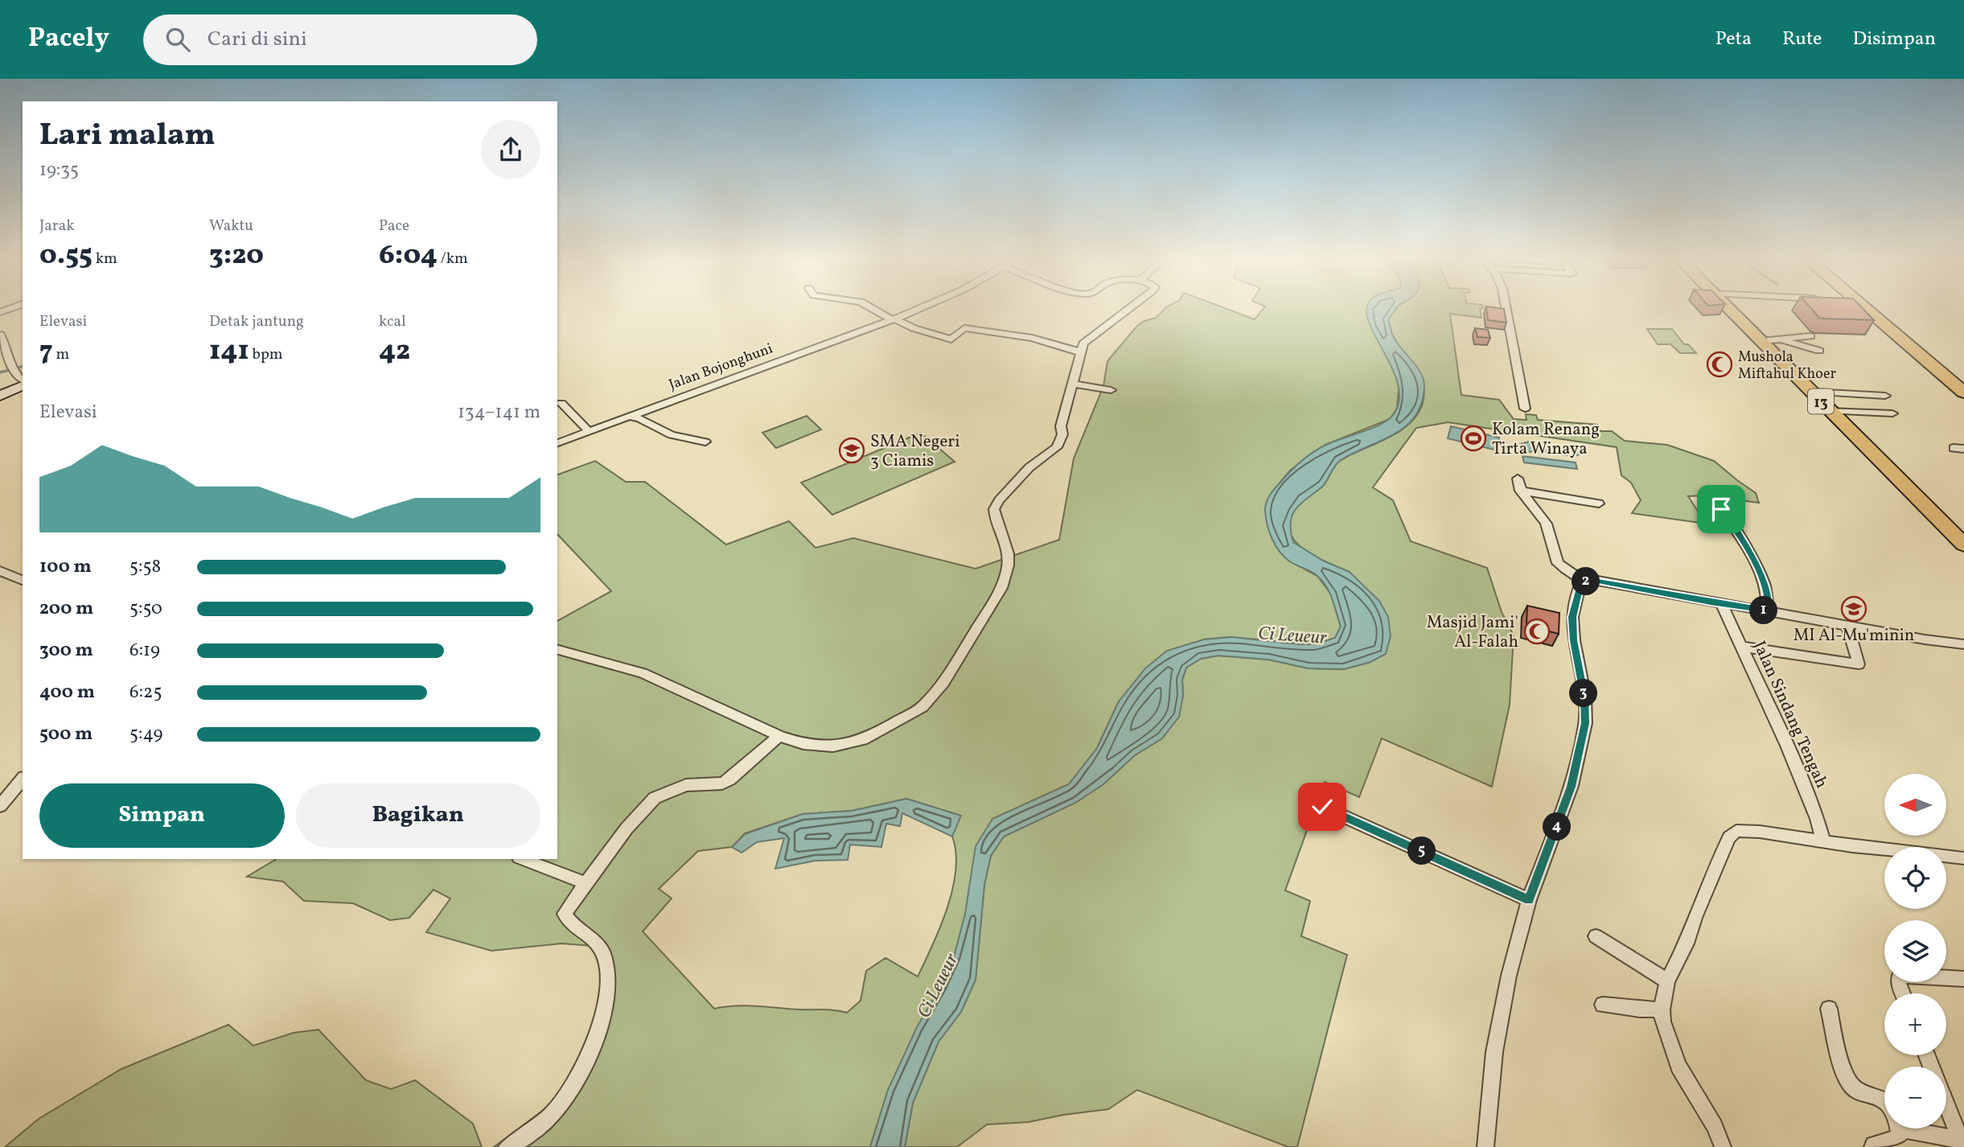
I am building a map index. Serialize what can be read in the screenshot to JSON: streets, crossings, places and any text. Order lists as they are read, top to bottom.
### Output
{
  "streets": {
    "highway": ["13"],
    "street": ["Jalan Bojonghuni", "Jalan Sindang Tengah"]
  },
  "water": ["Ci Leueur"],
  "places": {
    "mosque": ["Mushola Miftahul Khoer", "Masjid Jami' Al-Falah"],
    "sports": ["Kolam Renang Tirta Winaya"],
    "school or university": ["SMA Negeri 3 Ciamis", "MI Al-Mu'minin"]
  },
  "north": "left",
  "page": {
    "header": "Pacely",
    "search": "Cari di sini",
    "nav": ["Peta", "Rute", "Disimpan"],
    "heading": ["Lari malam", "19:35"],
    "stats": [
      ["Jarak", "0.55 km"],
      ["Waktu", "3:20"],
      ["Pace", "6:04 /km"],
      ["Elevasi", "7 m"],
      ["Detak jantung", "141 bpm"],
      ["kcal", "42"]
    ],
    "chart": ["Elevasi", "134–141 m"],
    "list": [
      {
        "name": "100 m",
        "note": "5:58"
      },
      {
        "name": "200 m",
        "note": "5:50"
      },
      {
        "name": "300 m",
        "note": "6:19"
      },
      {
        "name": "400 m",
        "note": "6:25"
      },
      {
        "name": "500 m",
        "note": "5:49"
      }
    ],
    "pins": [
      "2",
      "1",
      "3",
      "4",
      "5"
    ],
    "buttons": ["Simpan", "Bagikan"],
    "map_buttons": ["+", "−"]
  }
}
